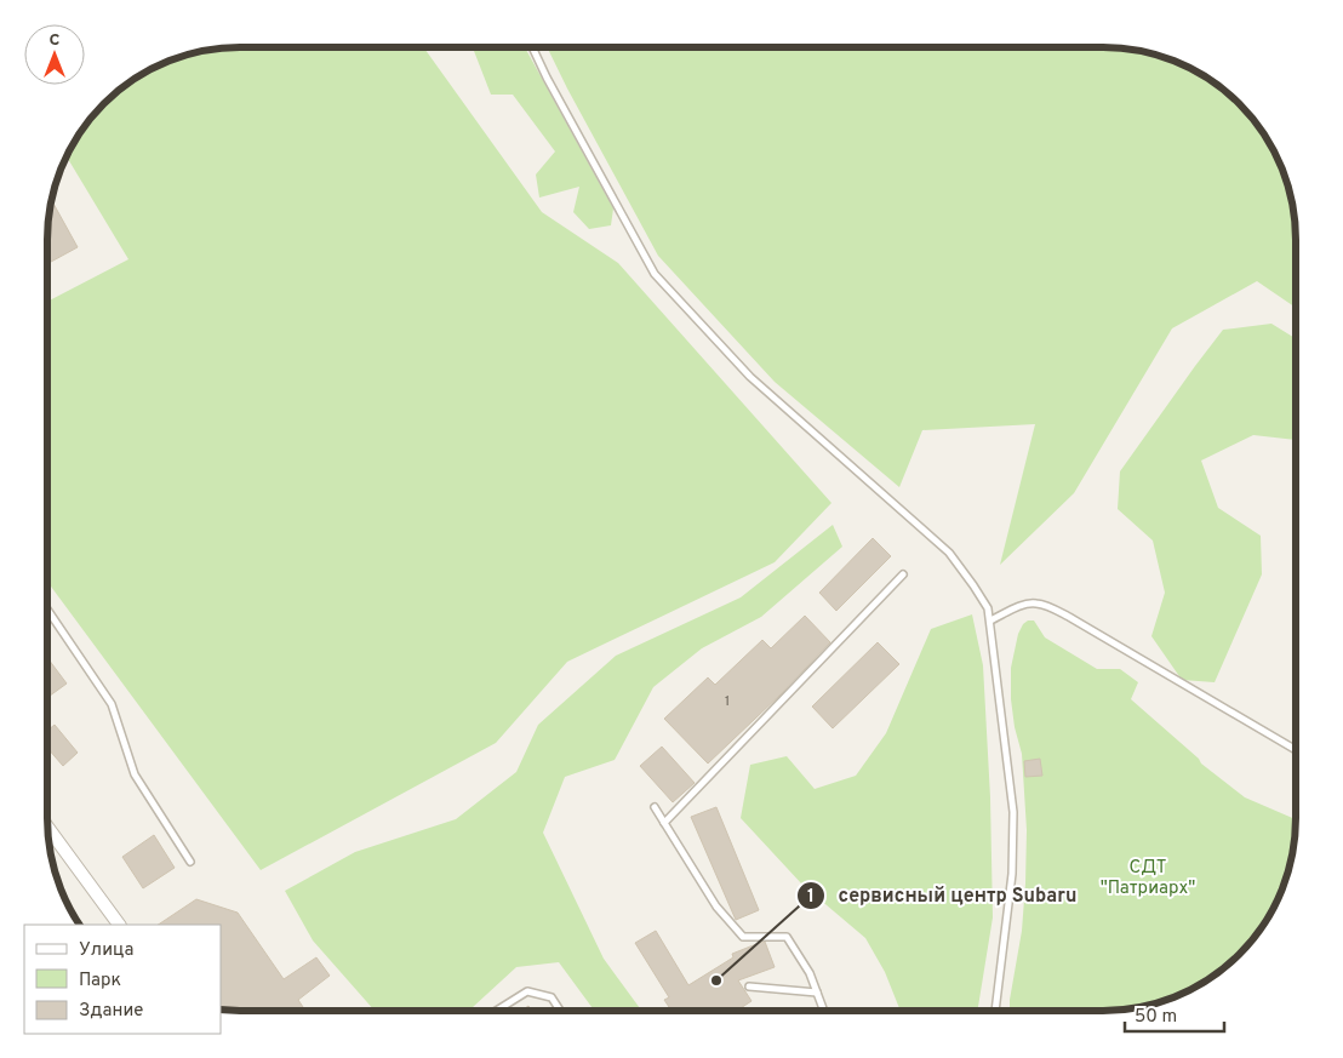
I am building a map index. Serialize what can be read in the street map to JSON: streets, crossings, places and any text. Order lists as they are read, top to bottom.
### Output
{
  "parks": ["СДТ \"Патриарх\""],
  "places": ["сервисный центр Subaru"],
  "house_numbers": ["1"],
  "legend": ["Улица", "Парк", "Здание"],
  "scale_bar": "50 m",
  "north": "top"
}
